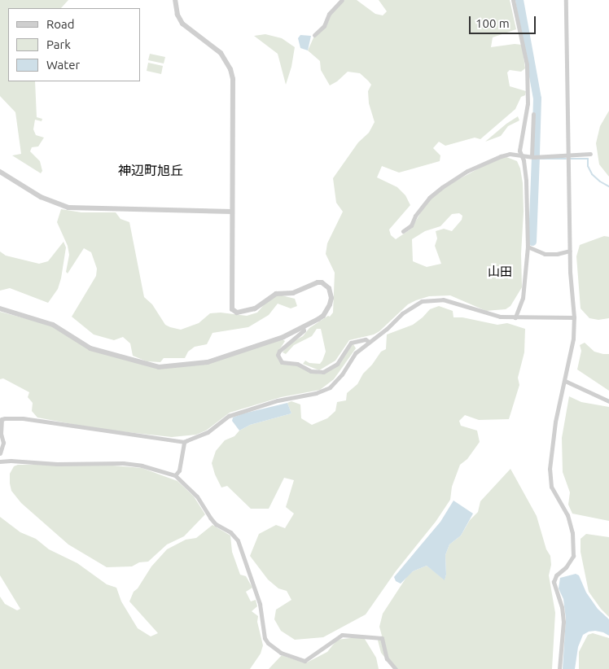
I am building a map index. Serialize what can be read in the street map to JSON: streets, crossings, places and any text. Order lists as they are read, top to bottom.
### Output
{
  "districts": ["神辺町旭丘", "山田"],
  "legend": ["Road", "Park", "Water"],
  "scale_bar": "100 m"
}
